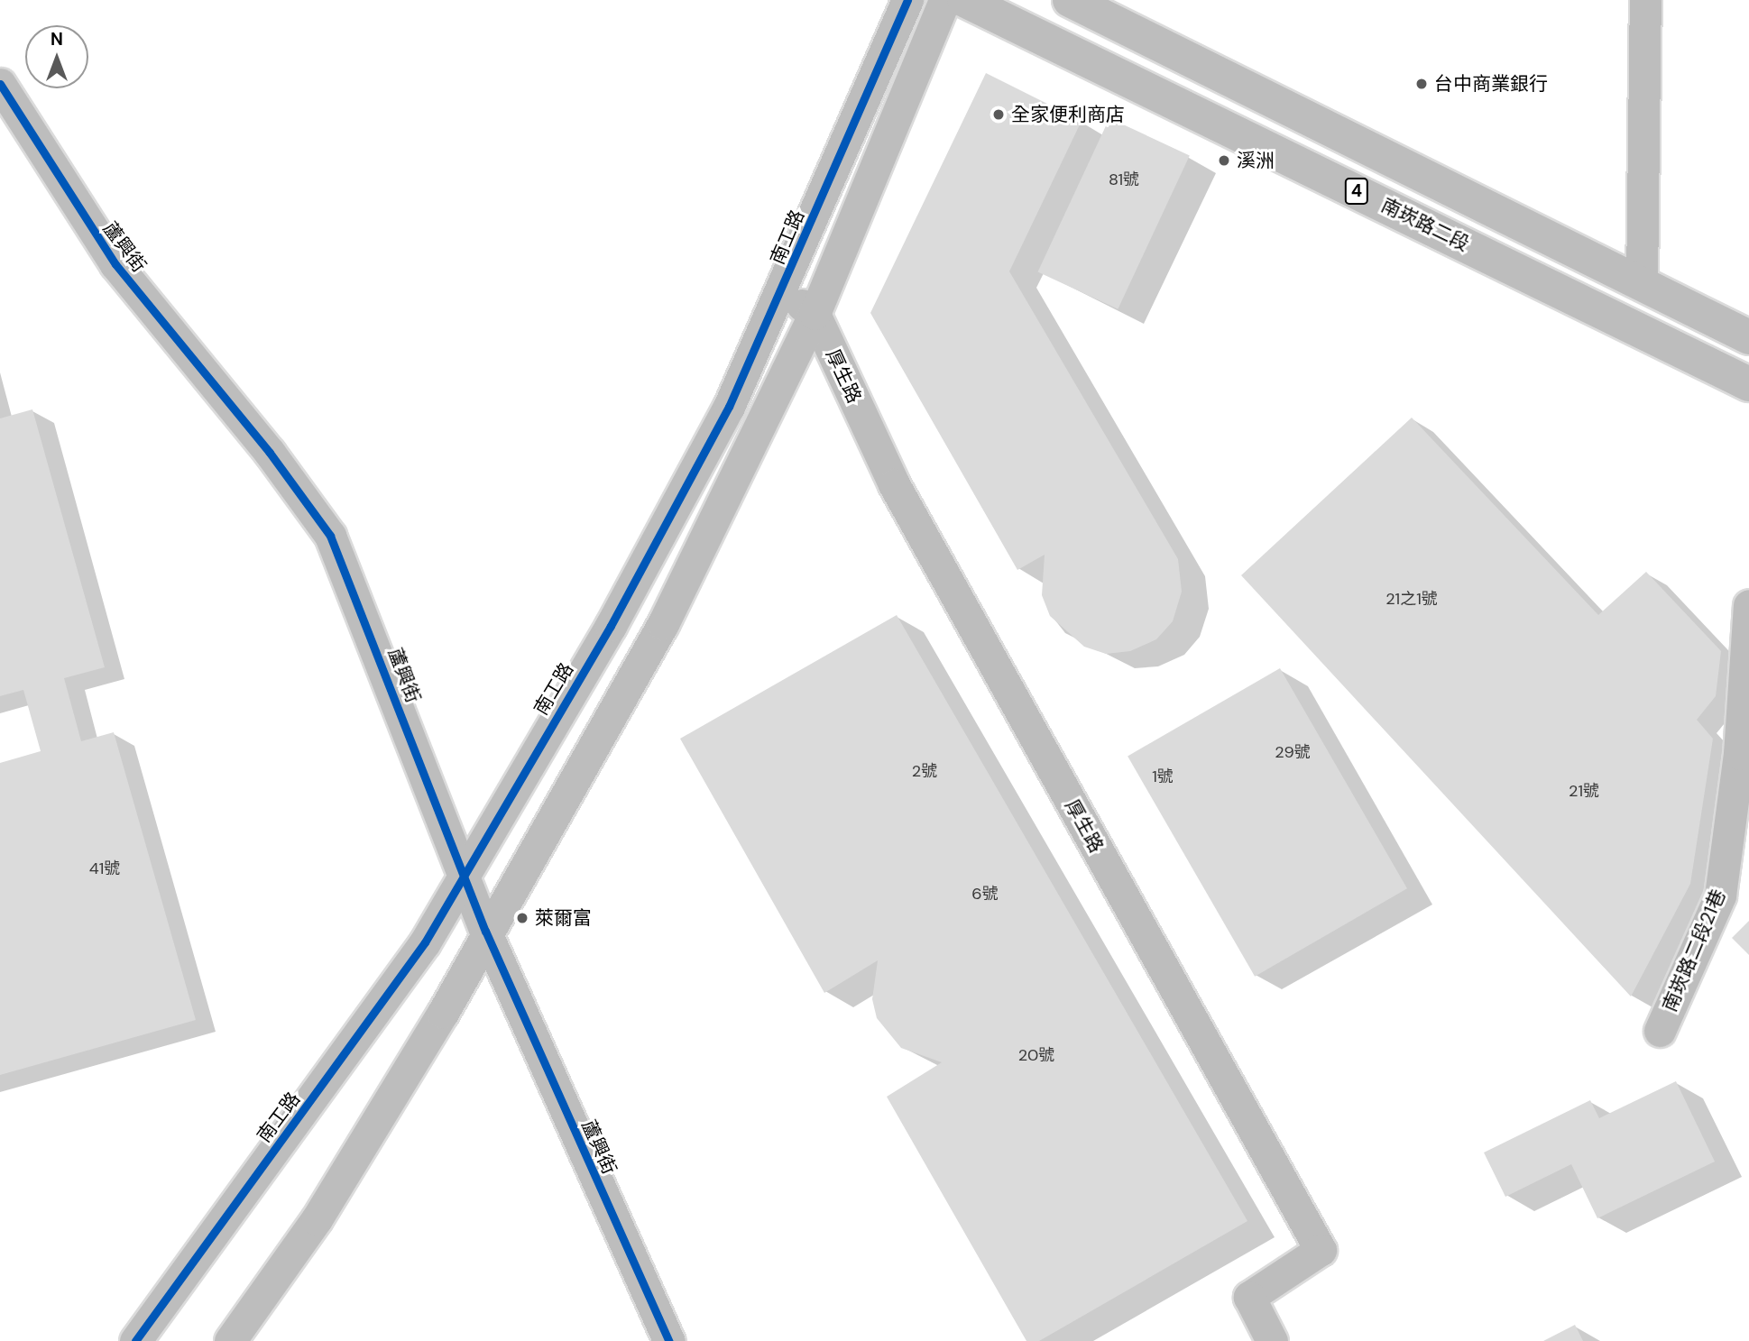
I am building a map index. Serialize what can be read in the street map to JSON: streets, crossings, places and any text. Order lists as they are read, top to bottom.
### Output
{
  "streets": {
    "main road": ["4", "南崁路二段"],
    "street": [
      "南工路",
      "蘆興街",
      "厚生路",
      "南崁路二段21巷"
    ]
  },
  "crossings": [
    ["南工路", "蘆興街"],
    ["南工路", "厚生路"]
  ],
  "places": [
    "台中商業銀行",
    "全家便利商店",
    "溪洲",
    "萊爾富"
  ],
  "house_numbers": [
    "81號",
    "21之1號",
    "29號",
    "2號",
    "1號",
    "21號",
    "41號",
    "6號",
    "20號"
  ],
  "north": "top"
}
